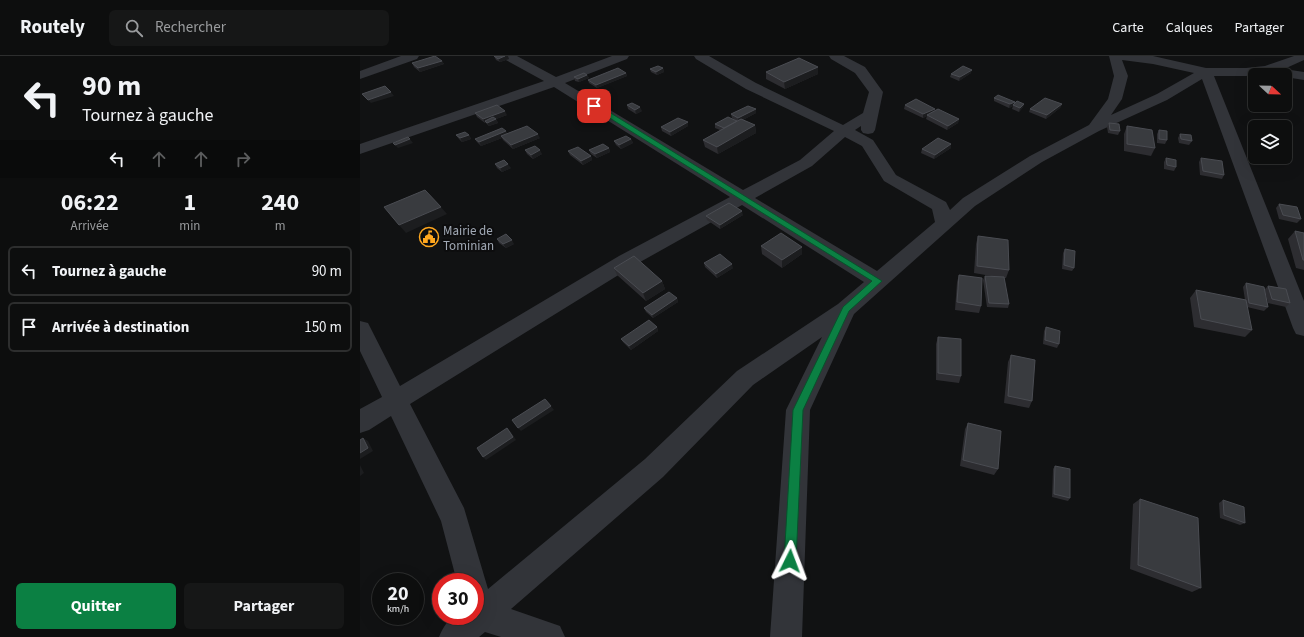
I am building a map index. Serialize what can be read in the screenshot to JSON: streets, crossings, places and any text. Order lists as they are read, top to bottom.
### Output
{
  "places": {
    "public building": ["Mairie de Tominian"]
  },
  "north": "right",
  "page": {
    "header": "Routely",
    "search": "Rechercher",
    "nav": ["Carte", "Calques", "Partager"],
    "turn": ["90 m", "Tournez à gauche"],
    "eta": [
      "06:22",
      "Arrivée",
      "1",
      "min",
      "240",
      "m"
    ],
    "list": [
      {
        "name": "Tournez à gauche",
        "value": "90 m"
      },
      {
        "name": "Arrivée à destination",
        "value": "150 m"
      }
    ],
    "speed": "20 km/h",
    "limit": "30",
    "buttons": ["Quitter", "Partager"]
  }
}
